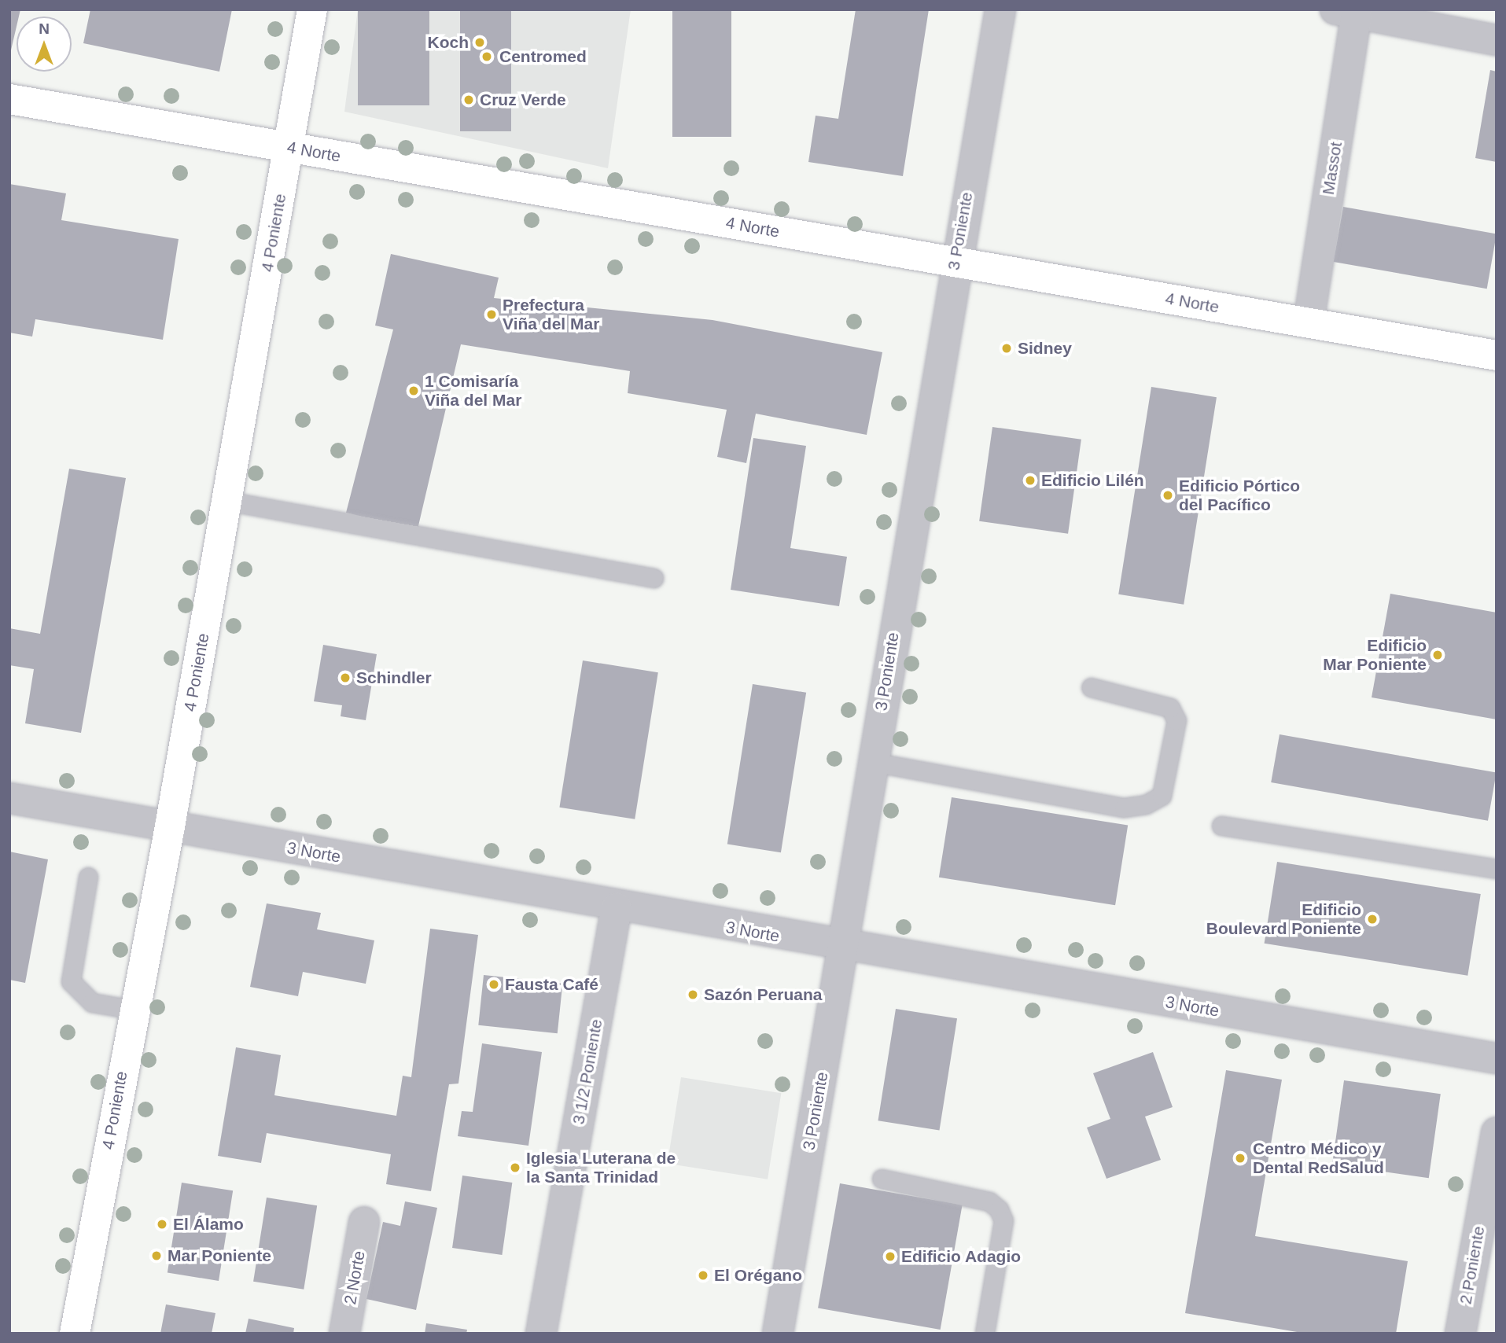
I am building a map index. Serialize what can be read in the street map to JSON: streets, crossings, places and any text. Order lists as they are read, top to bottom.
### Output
{
  "streets": {
    "street": [
      "4 Norte",
      "Massot",
      "3 Poniente",
      "4 Poniente",
      "3 Norte",
      "3 1/2 Poniente",
      "2 Poniente",
      "2 Norte"
    ]
  },
  "crossings": [
    ["4 Norte", "Massot"],
    ["4 Norte", "3 Poniente"],
    ["4 Norte", "4 Poniente"],
    ["3 Poniente", "3 Norte"],
    ["4 Poniente", "3 Norte"],
    ["3 Norte", "3 1/2 Poniente"]
  ],
  "places": [
    "Koch",
    "Centromed",
    "Cruz Verde",
    "Prefectura Viña del Mar",
    "Sidney",
    "1 Comisaría Viña del Mar",
    "Edificio Lilén",
    "Edificio Pórtico del Pacífico",
    "Edificio Mar Poniente",
    "Schindler",
    "Edificio Boulevard Poniente",
    "Fausta Café",
    "Sazón Peruana",
    "Centro Médico y Dental RedSalud",
    "Iglesia Luterana de la Santa Trinidad",
    "El Álamo",
    "Mar Poniente",
    "Edificio Adagio",
    "El Orégano"
  ],
  "north": "top"
}
